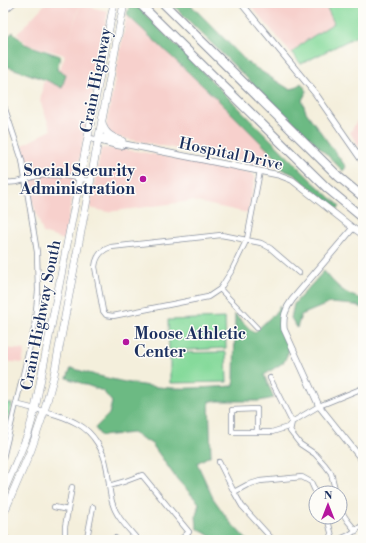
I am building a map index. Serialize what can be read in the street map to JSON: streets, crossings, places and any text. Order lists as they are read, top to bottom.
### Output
{
  "streets": {
    "main road": ["Crain Highway", "Crain Highway South"],
    "street": ["Hospital Drive"]
  },
  "crossings": [
    ["Crain Highway", "Hospital Drive"],
    ["Crain Highway", "Crain Highway South"],
    ["Hospital Drive", "Crain Highway South"]
  ],
  "places": ["Social Security Administration", "Moose Athletic Center"],
  "north": "top"
}
